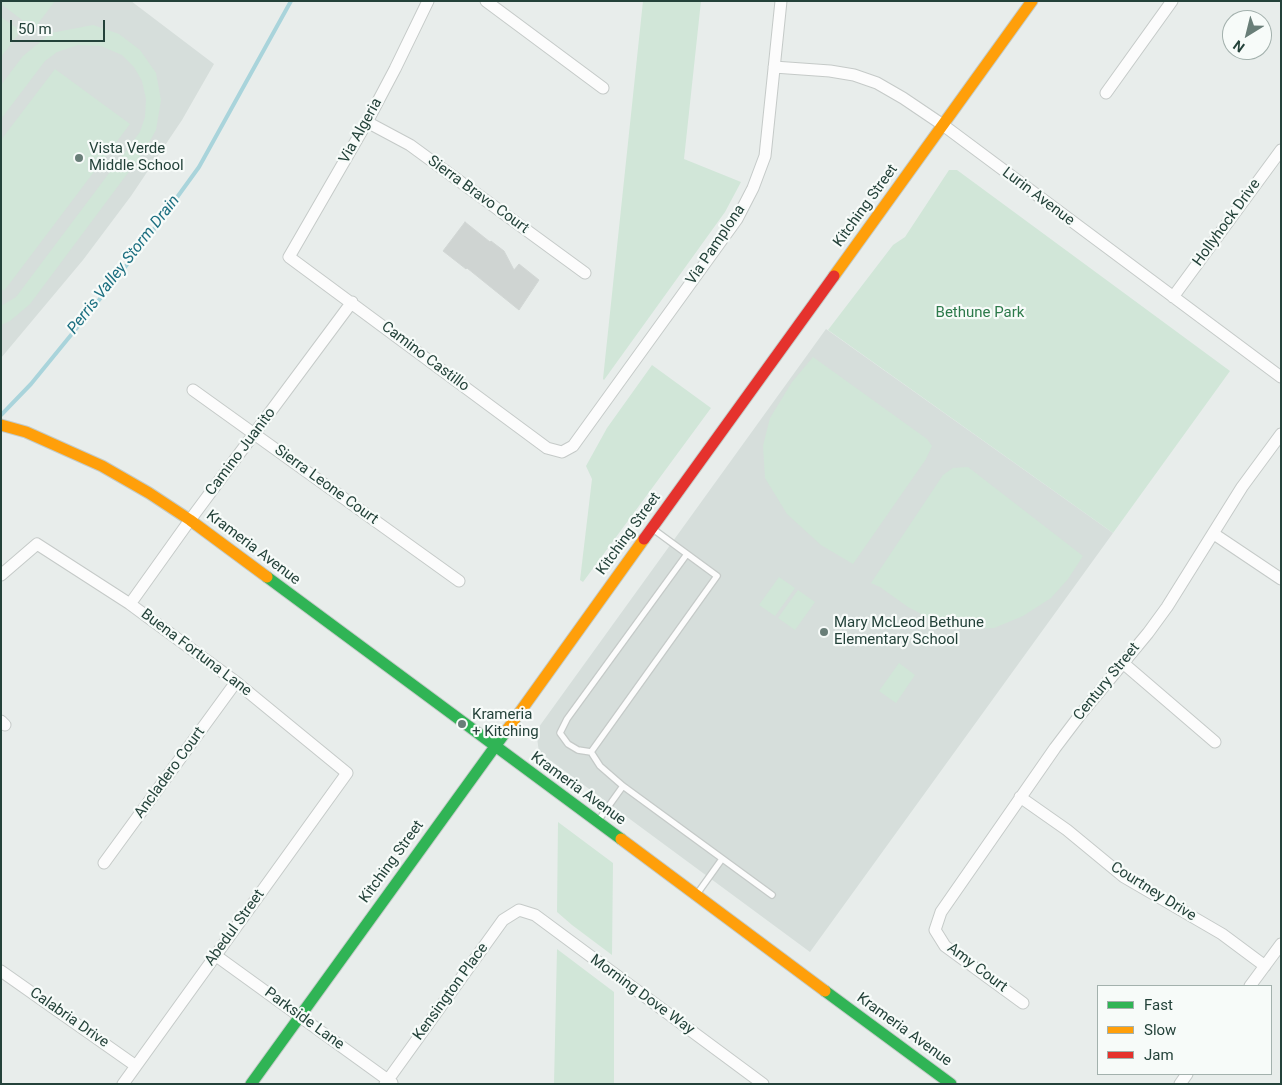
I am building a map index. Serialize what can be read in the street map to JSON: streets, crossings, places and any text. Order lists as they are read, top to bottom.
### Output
{
  "streets": {
    "street": [
      "Via Algeria",
      "Sierra Bravo Court",
      "Lurin Avenue",
      "Kitching Street",
      "Hollyhock Drive",
      "Via Pamplona",
      "Camino Castillo",
      "Camino Juanito",
      "Sierra Leone Court",
      "Krameria Avenue",
      "Buena Fortuna Lane",
      "Century Street",
      "Ancladero Court",
      "Courtney Drive",
      "Abedul Street",
      "Amy Court",
      "Kensington Place",
      "Morning Dove Way",
      "Calabria Drive",
      "Parkside Lane"
    ]
  },
  "crossings": [
    ["Via Algeria", "Sierra Bravo Court"],
    ["Via Algeria", "Camino Castillo"],
    ["Lurin Avenue", "Kitching Street"],
    ["Lurin Avenue", "Hollyhock Drive"],
    ["Lurin Avenue", "Via Pamplona"],
    ["Kitching Street", "Krameria Avenue"],
    ["Kitching Street", "Parkside Lane"],
    ["Via Pamplona", "Camino Castillo"],
    ["Camino Castillo", "Camino Juanito"],
    ["Camino Juanito", "Sierra Leone Court"],
    ["Camino Juanito", "Krameria Avenue"],
    ["Camino Juanito", "Buena Fortuna Lane"],
    ["Buena Fortuna Lane", "Ancladero Court"],
    ["Buena Fortuna Lane", "Abedul Street"],
    ["Century Street", "Courtney Drive"],
    ["Century Street", "Amy Court"],
    ["Abedul Street", "Calabria Drive"],
    ["Abedul Street", "Parkside Lane"],
    ["Kensington Place", "Morning Dove Way"],
    ["Kensington Place", "Parkside Lane"]
  ],
  "water": ["Perris Valley Storm Drain"],
  "parks": ["Bethune Park"],
  "places": ["Vista Verde Middle School", "Mary McLeod Bethune Elementary School", "Krameria + Kitching"],
  "legend": ["Fast", "Slow", "Jam"],
  "scale_bar": "50 m",
  "north": "bottom left"
}
